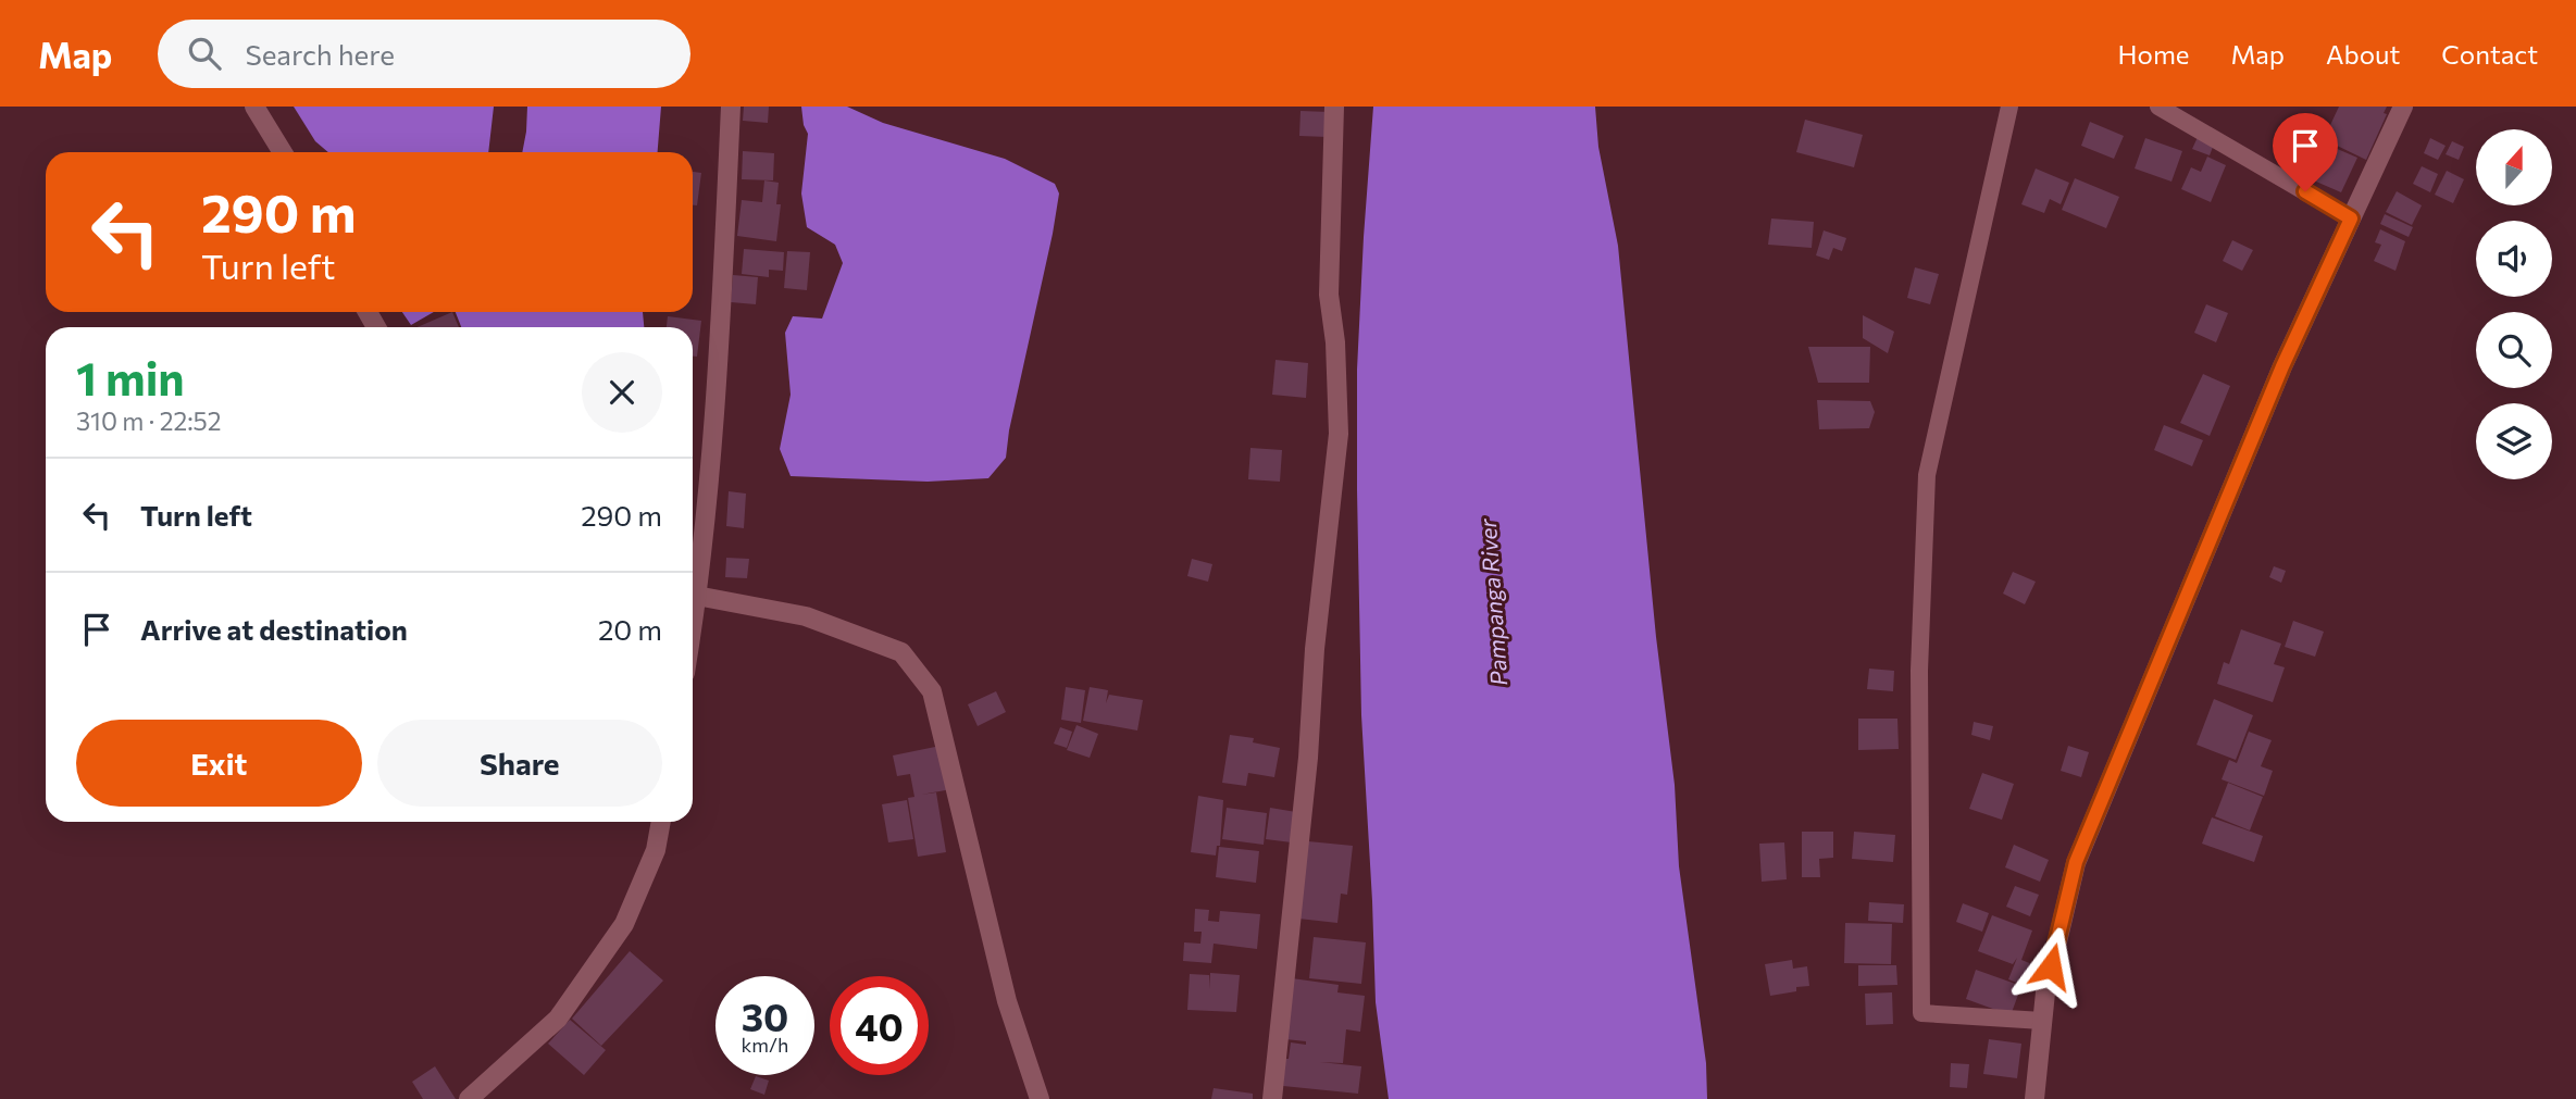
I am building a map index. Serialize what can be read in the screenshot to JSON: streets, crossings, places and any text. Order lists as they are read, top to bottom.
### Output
{
  "water": ["Pampanga River"],
  "north": "top",
  "page": {
    "header": "Map",
    "search": "Search here",
    "nav": [
      "Home",
      "Map",
      "About",
      "Contact"
    ],
    "turn": ["290 m", "Turn left"],
    "heading": ["1 min", "310 m · 22:52"],
    "list": [
      {
        "name": "Turn left",
        "value": "290 m"
      },
      {
        "name": "Arrive at destination",
        "value": "20 m"
      }
    ],
    "buttons": ["Exit", "Share"],
    "speed": "30 km/h",
    "limit": "40"
  }
}
